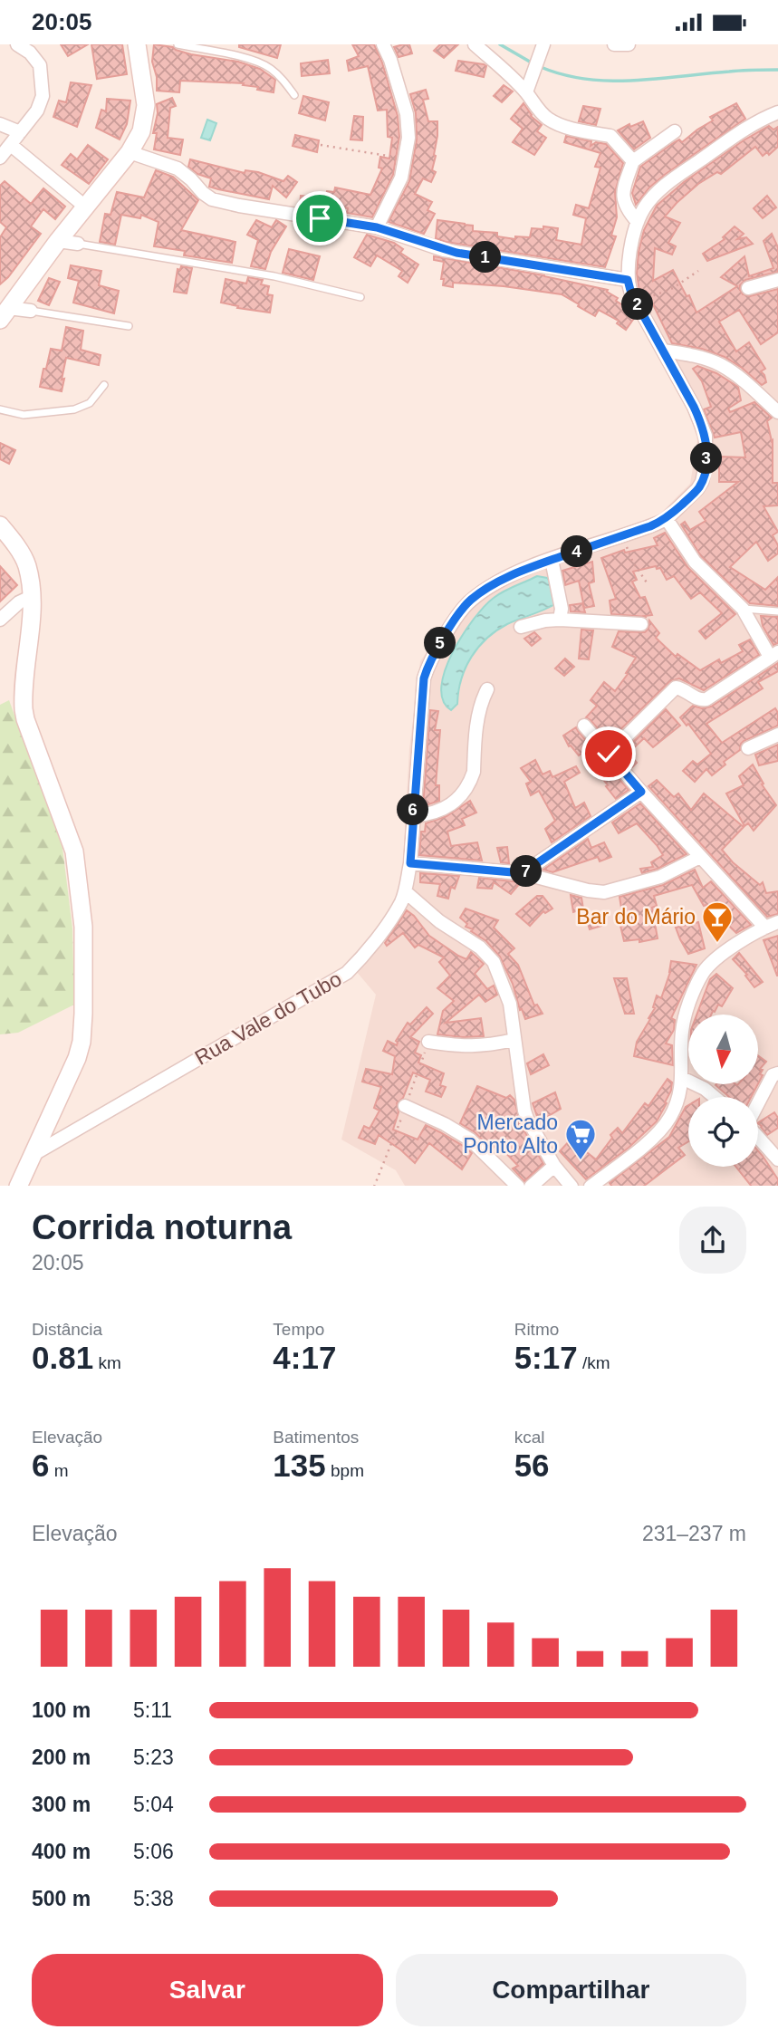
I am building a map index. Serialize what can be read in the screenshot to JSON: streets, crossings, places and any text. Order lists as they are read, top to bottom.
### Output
{
  "streets": {
    "street": ["Rua Vale do Tubo"]
  },
  "places": {
    "bar": ["Bar do Mário"],
    "supermarket": ["Mercado Ponto Alto"]
  },
  "north": "bottom",
  "page": {
    "status": "20:05",
    "pins": [
      "1",
      "2",
      "3",
      "4",
      "5",
      "6",
      "7"
    ],
    "heading": ["Corrida noturna", "20:05"],
    "stats": [
      ["Distância", "0.81 km"],
      ["Tempo", "4:17"],
      ["Ritmo", "5:17 /km"],
      ["Elevação", "6 m"],
      ["Batimentos", "135 bpm"],
      ["kcal", "56"]
    ],
    "chart": ["Elevação", "231–237 m"],
    "list": [
      {
        "name": "100 m",
        "note": "5:11"
      },
      {
        "name": "200 m",
        "note": "5:23"
      },
      {
        "name": "300 m",
        "note": "5:04"
      },
      {
        "name": "400 m",
        "note": "5:06"
      },
      {
        "name": "500 m",
        "note": "5:38"
      }
    ],
    "buttons": ["Salvar", "Compartilhar"]
  }
}
